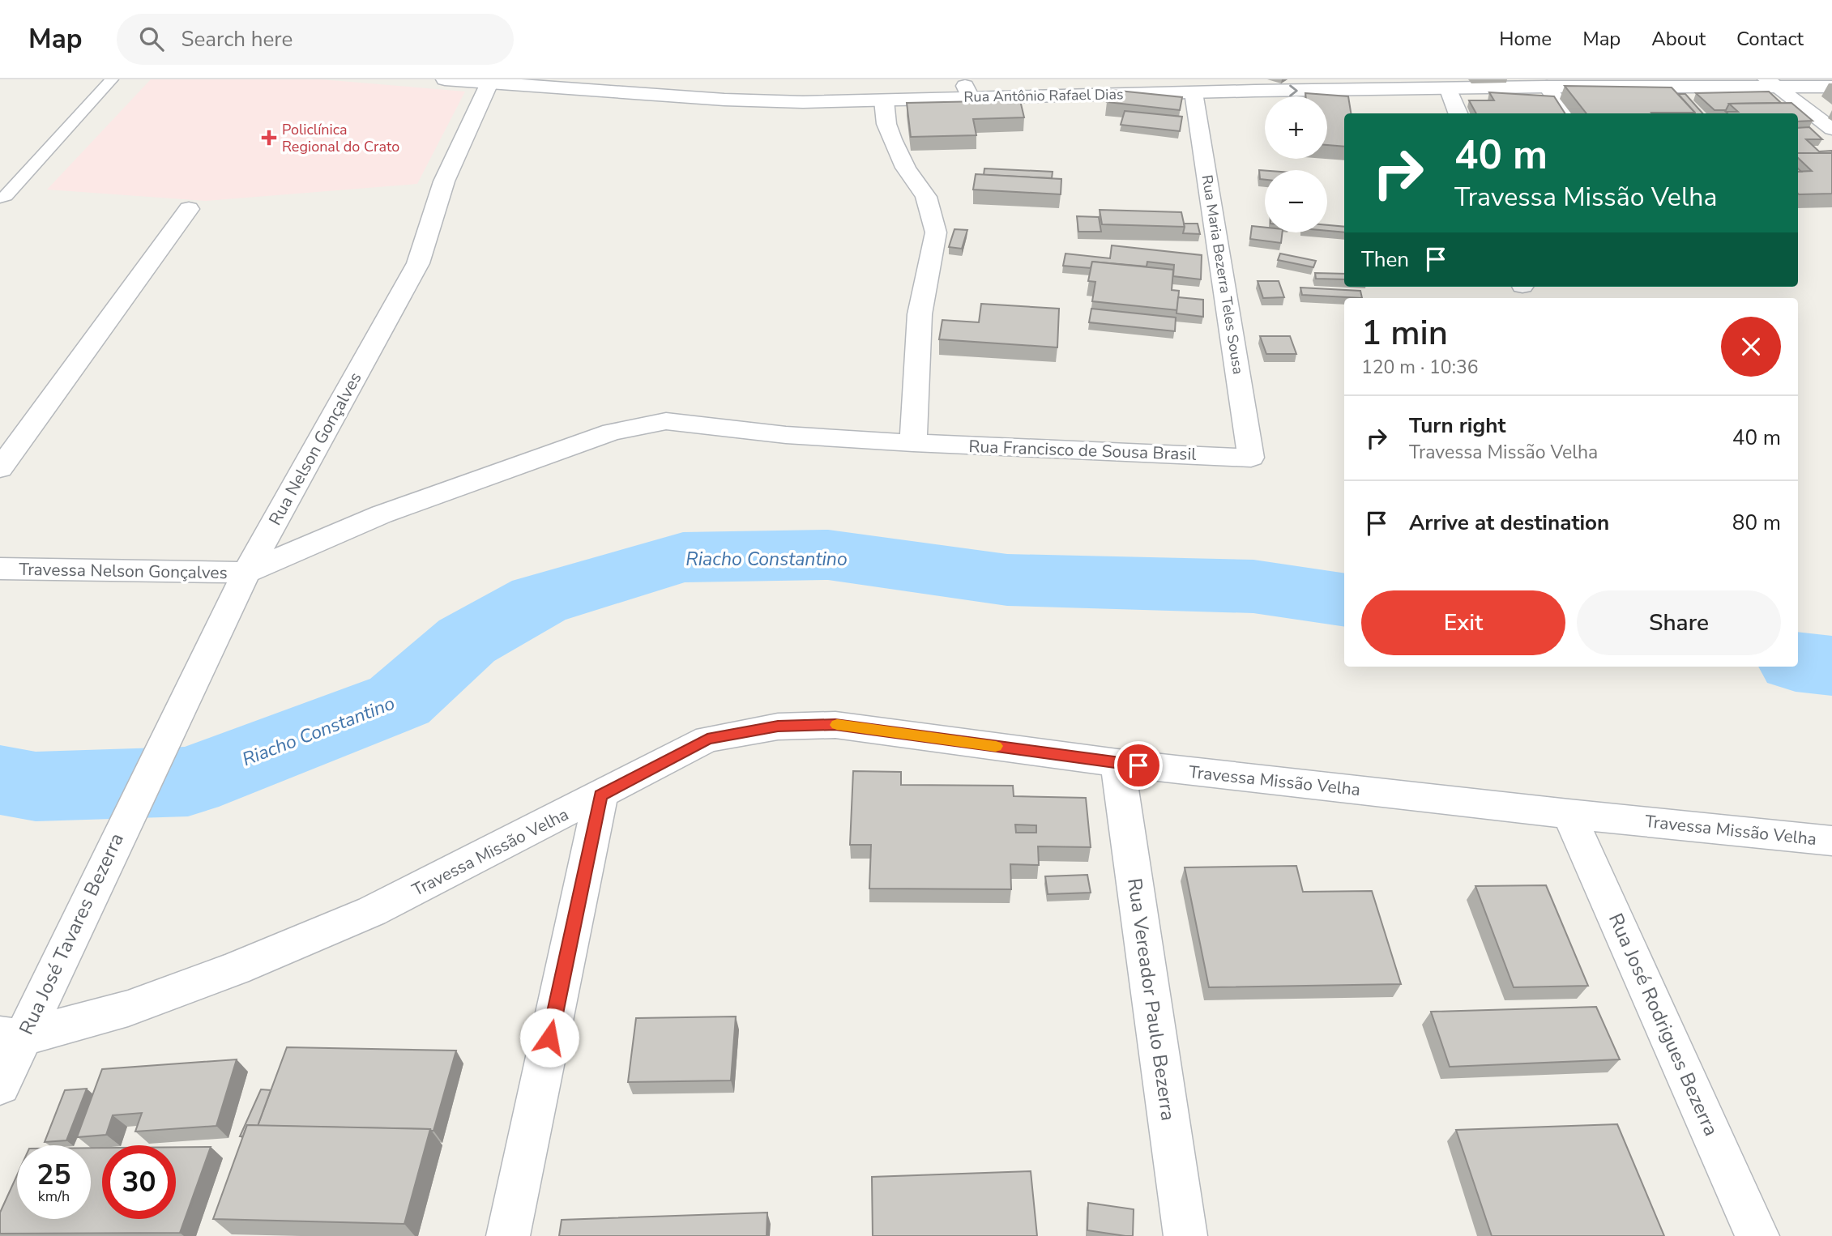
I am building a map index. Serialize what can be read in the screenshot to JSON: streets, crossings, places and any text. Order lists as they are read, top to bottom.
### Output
{
  "streets": {
    "street": [
      "Rua Antônio Rafael Dias",
      "Rua Maria Bezerra Teles Sousa",
      "Rua Nelson Gonçalves",
      "Rua Francisco de Sousa Brasil",
      "Travessa Nelson Gonçalves",
      "Travessa Missão Velha",
      "Rua José Tavares Bezerra",
      "Rua Vereador Paulo Bezerra",
      "Rua José Rodrigues Bezerra"
    ]
  },
  "crossings": [
    ["Rua Antônio Rafael Dias", "Rua Maria Bezerra Teles Sousa"],
    ["Rua Antônio Rafael Dias", "Rua Nelson Gonçalves"],
    ["Rua Maria Bezerra Teles Sousa", "Rua Francisco de Sousa Brasil"],
    ["Rua Nelson Gonçalves", "Rua Francisco de Sousa Brasil"],
    ["Rua Nelson Gonçalves", "Travessa Nelson Gonçalves"],
    ["Rua Nelson Gonçalves", "Rua José Tavares Bezerra"],
    ["Rua Francisco de Sousa Brasil", "Travessa Nelson Gonçalves"],
    ["Travessa Missão Velha", "Rua José Tavares Bezerra"],
    ["Travessa Missão Velha", "Rua Vereador Paulo Bezerra"],
    ["Travessa Missão Velha", "Rua José Rodrigues Bezerra"]
  ],
  "water": ["Riacho Constantino"],
  "places": {
    "health": ["Policlínica Regional do Crato"]
  },
  "page": {
    "header": "Map",
    "search": "Search here",
    "nav": [
      "Home",
      "Map",
      "About",
      "Contact"
    ],
    "map_buttons": ["+", "−"],
    "turn": ["40 m", "Travessa Missão Velha"],
    "then": "Then",
    "heading": ["1 min", "120 m · 10:36"],
    "list": [
      {
        "name": "Turn right",
        "note": "Travessa Missão Velha",
        "value": "40 m"
      },
      {
        "name": "Arrive at destination",
        "value": "80 m"
      }
    ],
    "buttons": ["Exit", "Share"],
    "speed": "25 km/h",
    "limit": "30"
  }
}
